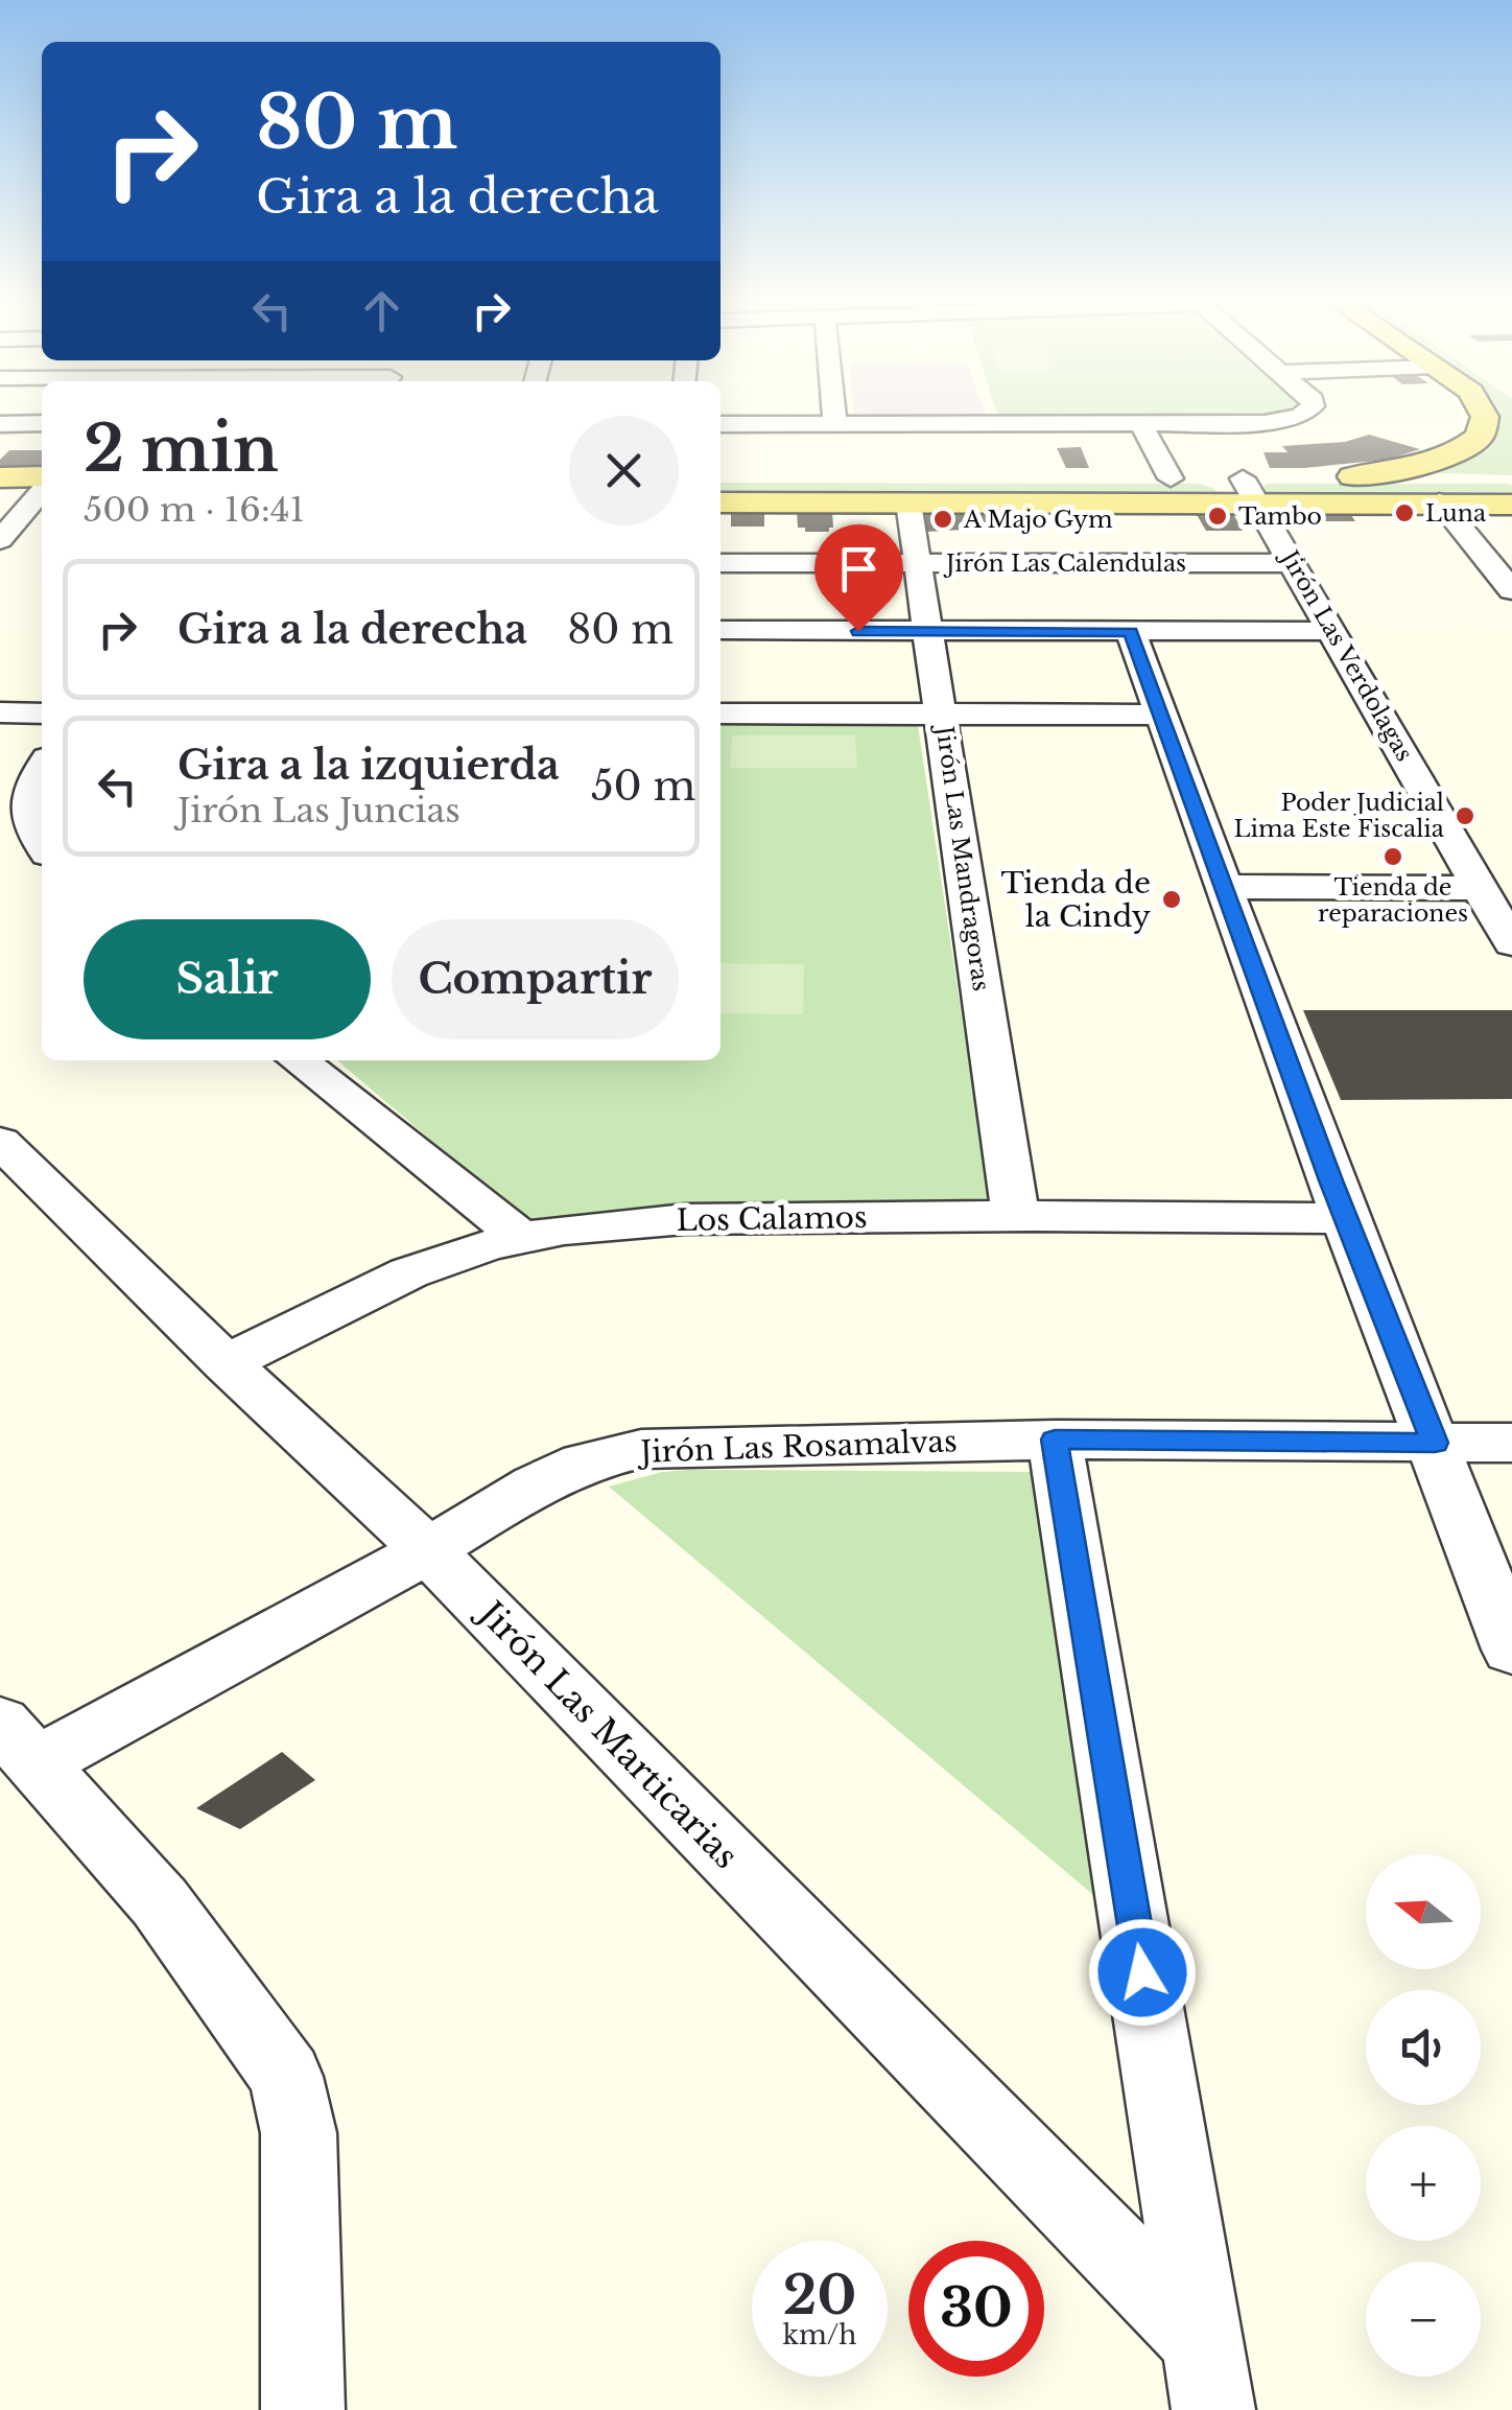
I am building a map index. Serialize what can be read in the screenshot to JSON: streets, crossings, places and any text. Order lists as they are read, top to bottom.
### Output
{
  "streets": {
    "street": [
      "Jirón Las Calendulas",
      "Jirón Las Verdolagas",
      "Jirón Las Mandragoras",
      "Los Calamos",
      "Jirón Las Rosamalvas",
      "Jirón Las Marticarias"
    ]
  },
  "crossings": [
    ["Jirón Las Calendulas", "Jirón Las Verdolagas"],
    ["Jirón Las Calendulas", "Jirón Las Mandragoras"],
    ["Jirón Las Mandragoras", "Los Calamos"],
    ["Los Calamos", "Jirón Las Marticarias"],
    ["Jirón Las Rosamalvas", "Jirón Las Marticarias"]
  ],
  "places": [
    "Luna",
    "Tambo",
    "A Majo Gym",
    "Poder Judicial Lima Este Fiscalia",
    "Tienda de reparaciones",
    "Tienda de la Cindy"
  ],
  "north": "left",
  "page": {
    "turn": ["80 m", "Gira a la derecha"],
    "heading": ["2 min", "500 m · 16:41"],
    "list": [
      {
        "name": "Gira a la derecha",
        "value": "80 m"
      },
      {
        "name": "Gira a la izquierda",
        "note": "Jirón Las Juncias",
        "value": "50 m"
      }
    ],
    "buttons": ["Salir", "Compartir"],
    "map_buttons": ["+", "−"],
    "speed": "20 km/h",
    "limit": "30"
  }
}
